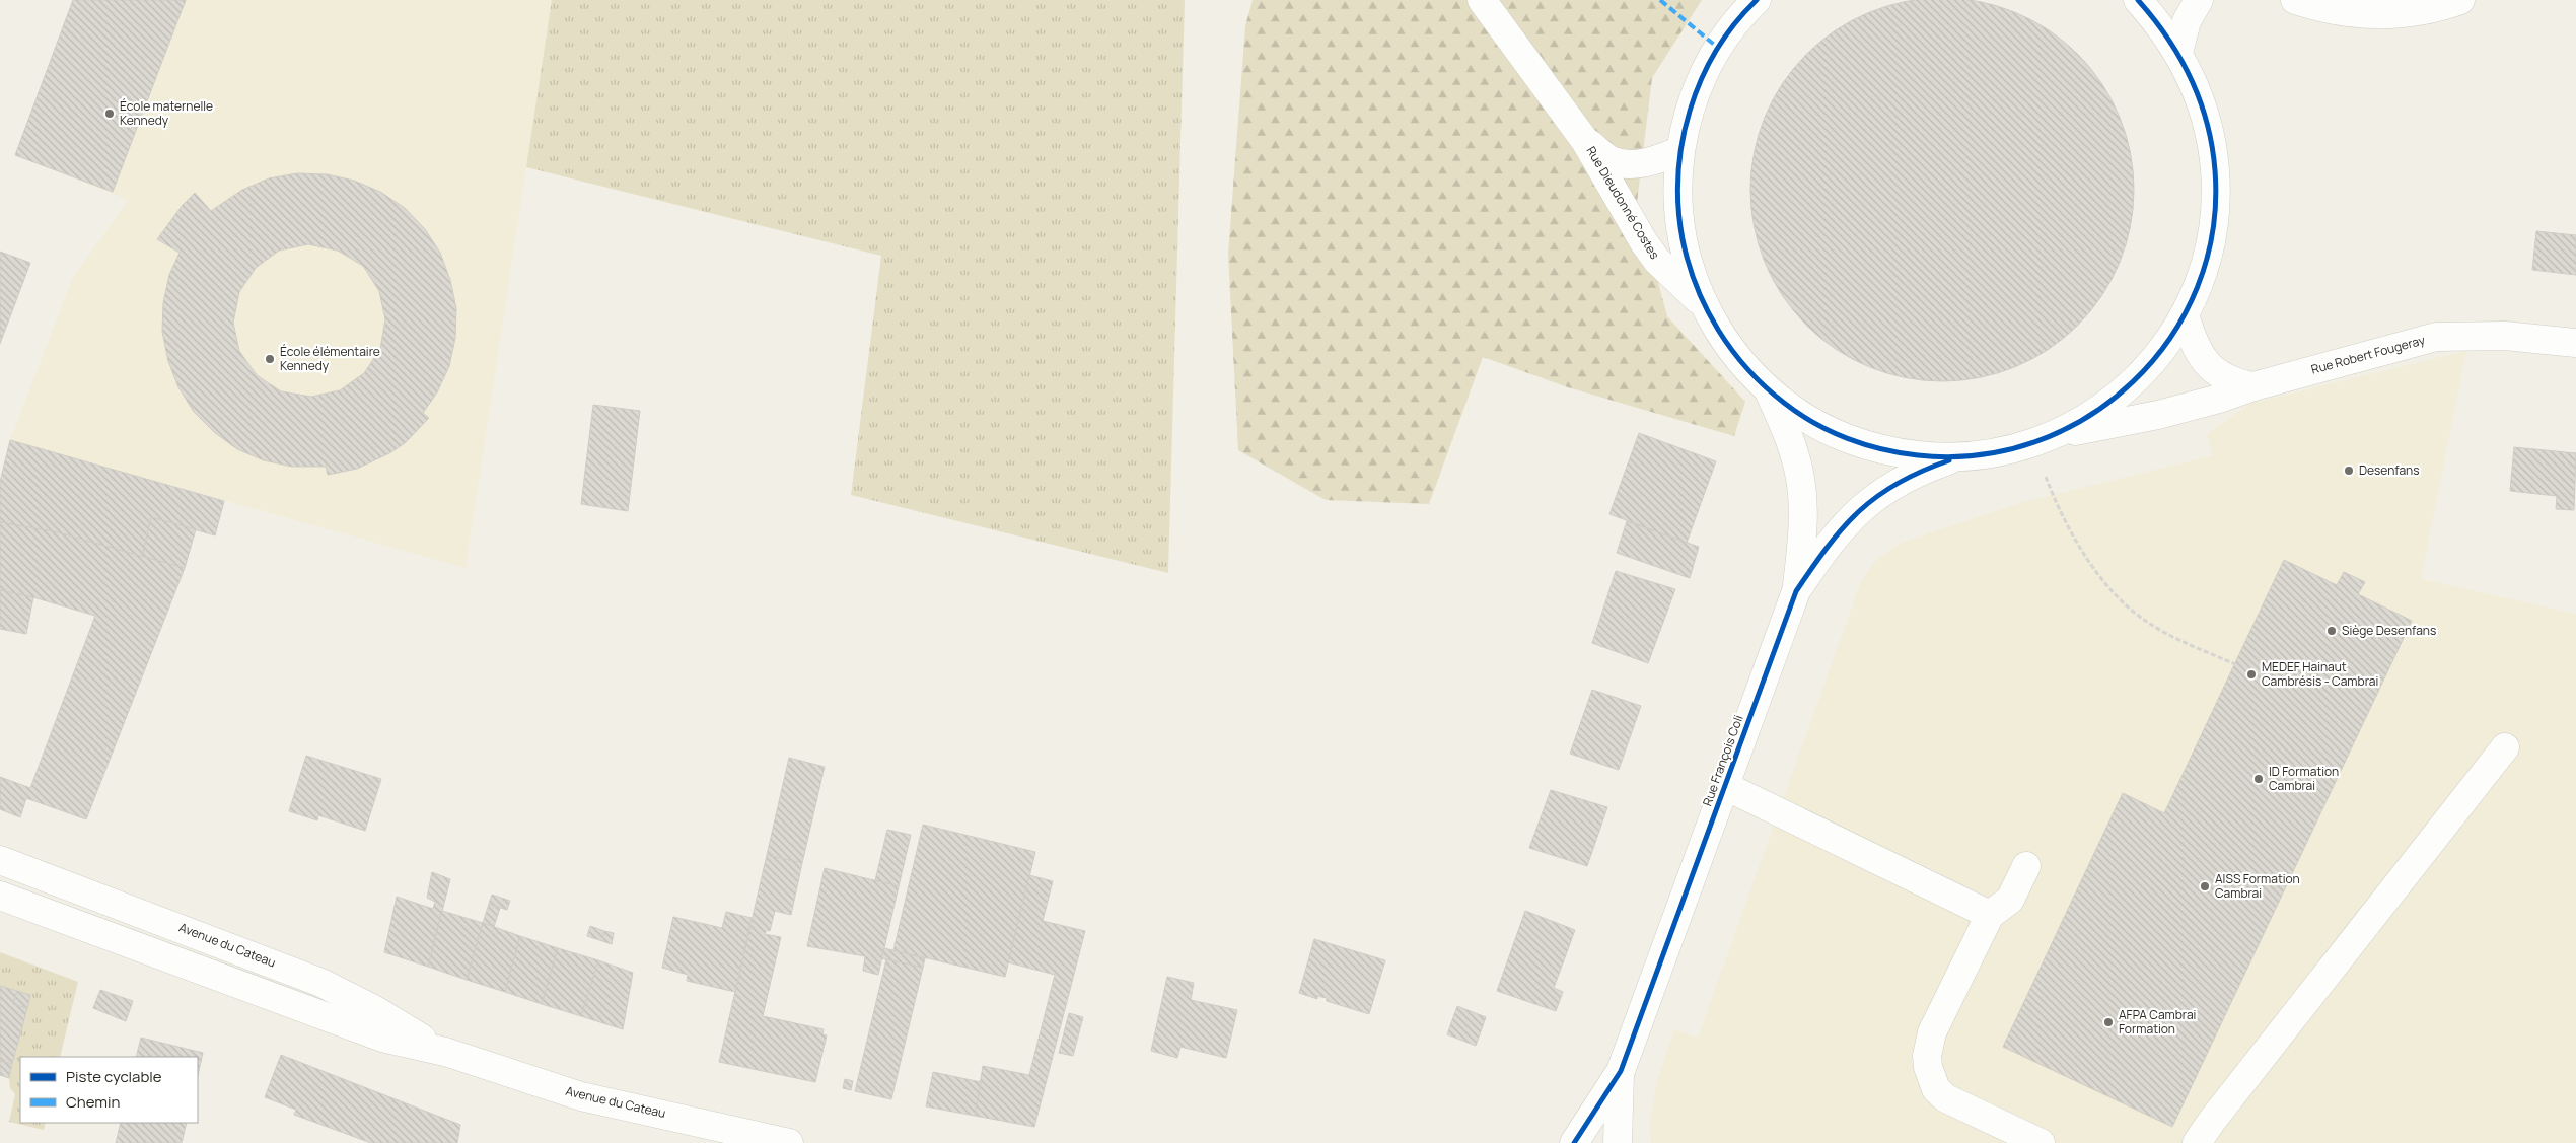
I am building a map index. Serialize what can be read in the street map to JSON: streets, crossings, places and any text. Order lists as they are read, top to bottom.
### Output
{
  "streets": {
    "street": [
      "Rue Dieudonné Costes",
      "Rue Robert Fougeray",
      "Rue François Coli",
      "Avenue du Cateau"
    ]
  },
  "places": [
    "École maternelle Kennedy",
    "École élémentaire Kennedy",
    "Desenfans",
    "Siège Desenfans",
    "MEDEF Hainaut Cambrésis - Cambrai",
    "ID Formation Cambrai",
    "AISS Formation Cambrai",
    "AFPA Cambrai Formation"
  ],
  "legend": ["Piste cyclable", "Chemin"]
}
